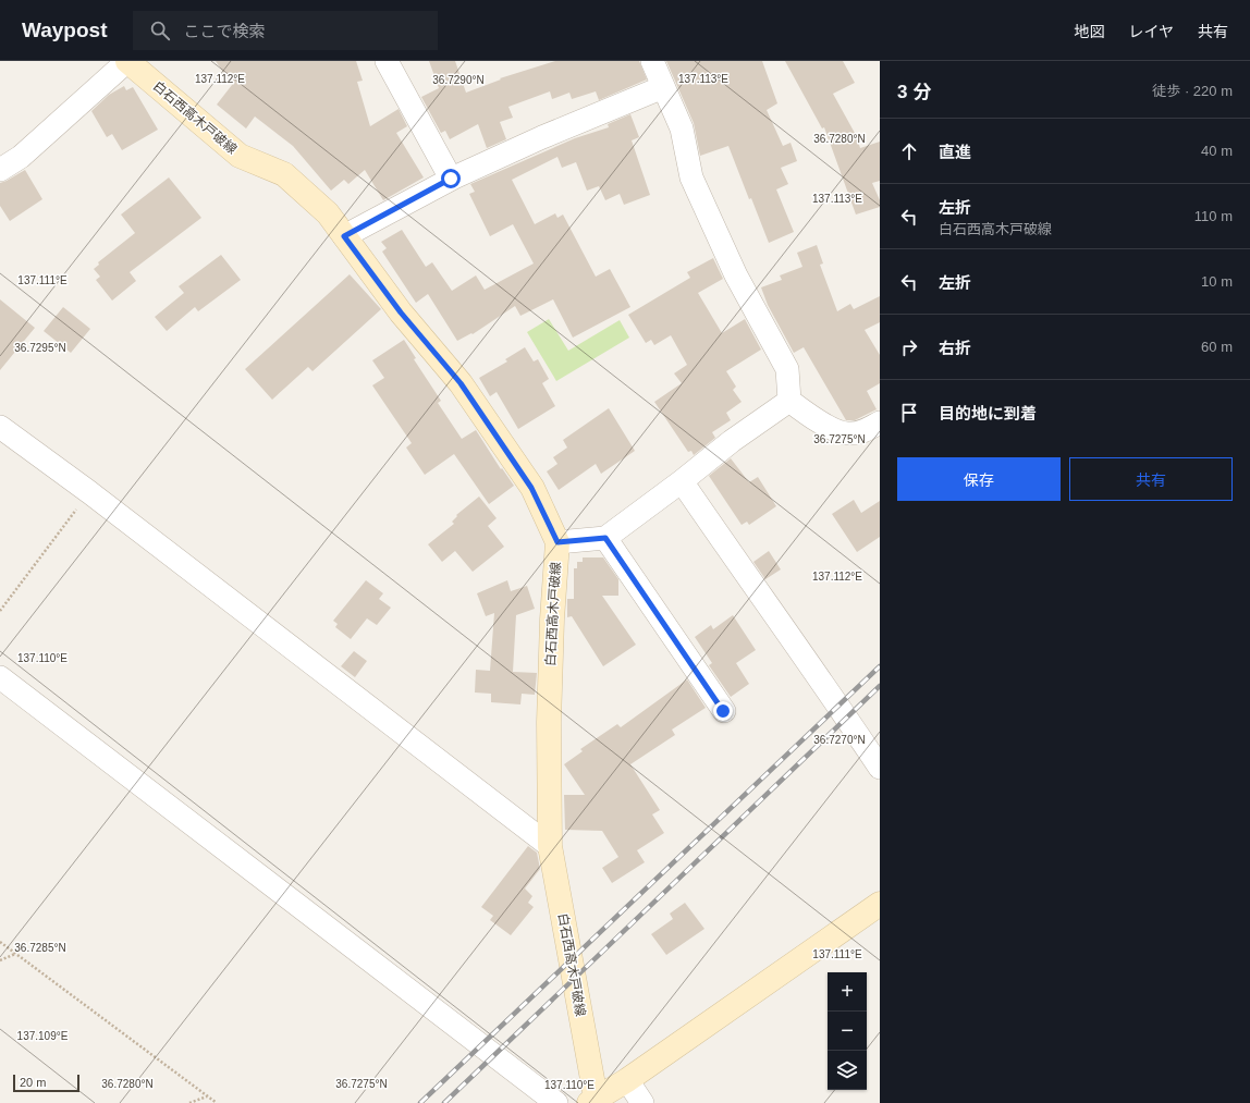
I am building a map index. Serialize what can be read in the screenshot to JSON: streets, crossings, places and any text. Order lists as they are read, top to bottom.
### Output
{
  "streets": {
    "main road": ["白石西高木戸破線"]
  },
  "scale_bar": "20 m",
  "page": {
    "header": "Waypost",
    "search": "ここで検索",
    "nav": ["地図", "レイヤ", "共有"],
    "heading": ["3 分", "徒歩 · 220 m"],
    "list": [
      ["直進", "40 m"],
      ["左折", "白石西高木戸破線", "110 m"],
      ["左折", "10 m"],
      ["右折", "60 m"],
      "目的地に到着"
    ],
    "buttons": ["保存", "共有"],
    "map_buttons": ["+", "−"],
    "scale": "20 m"
  },
  "coordinates": [
    "137.112°E",
    "137.113°E",
    "36.7290°N",
    "36.7280°N",
    "137.111°E",
    "36.7295°N",
    "36.7275°N",
    "137.110°E",
    "36.7270°N",
    "36.7285°N",
    "137.109°E"
  ]
}
